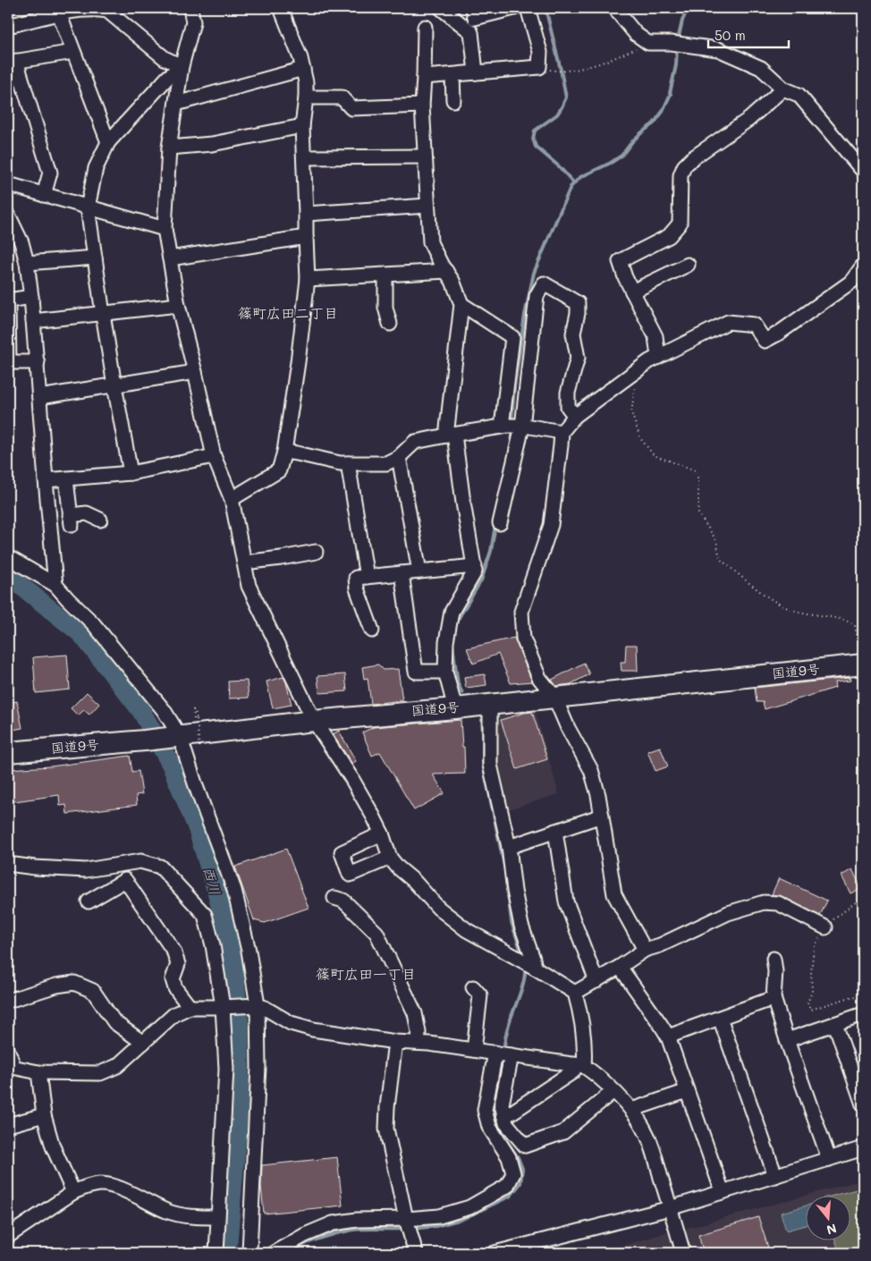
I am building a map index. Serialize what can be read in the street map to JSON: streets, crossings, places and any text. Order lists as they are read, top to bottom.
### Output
{
  "streets": {
    "highway": ["国道9号"]
  },
  "districts": ["篠町広田二丁目", "篠町広田一丁目"],
  "water": ["西川"],
  "scale_bar": "50 m",
  "north": "bottom"
}
